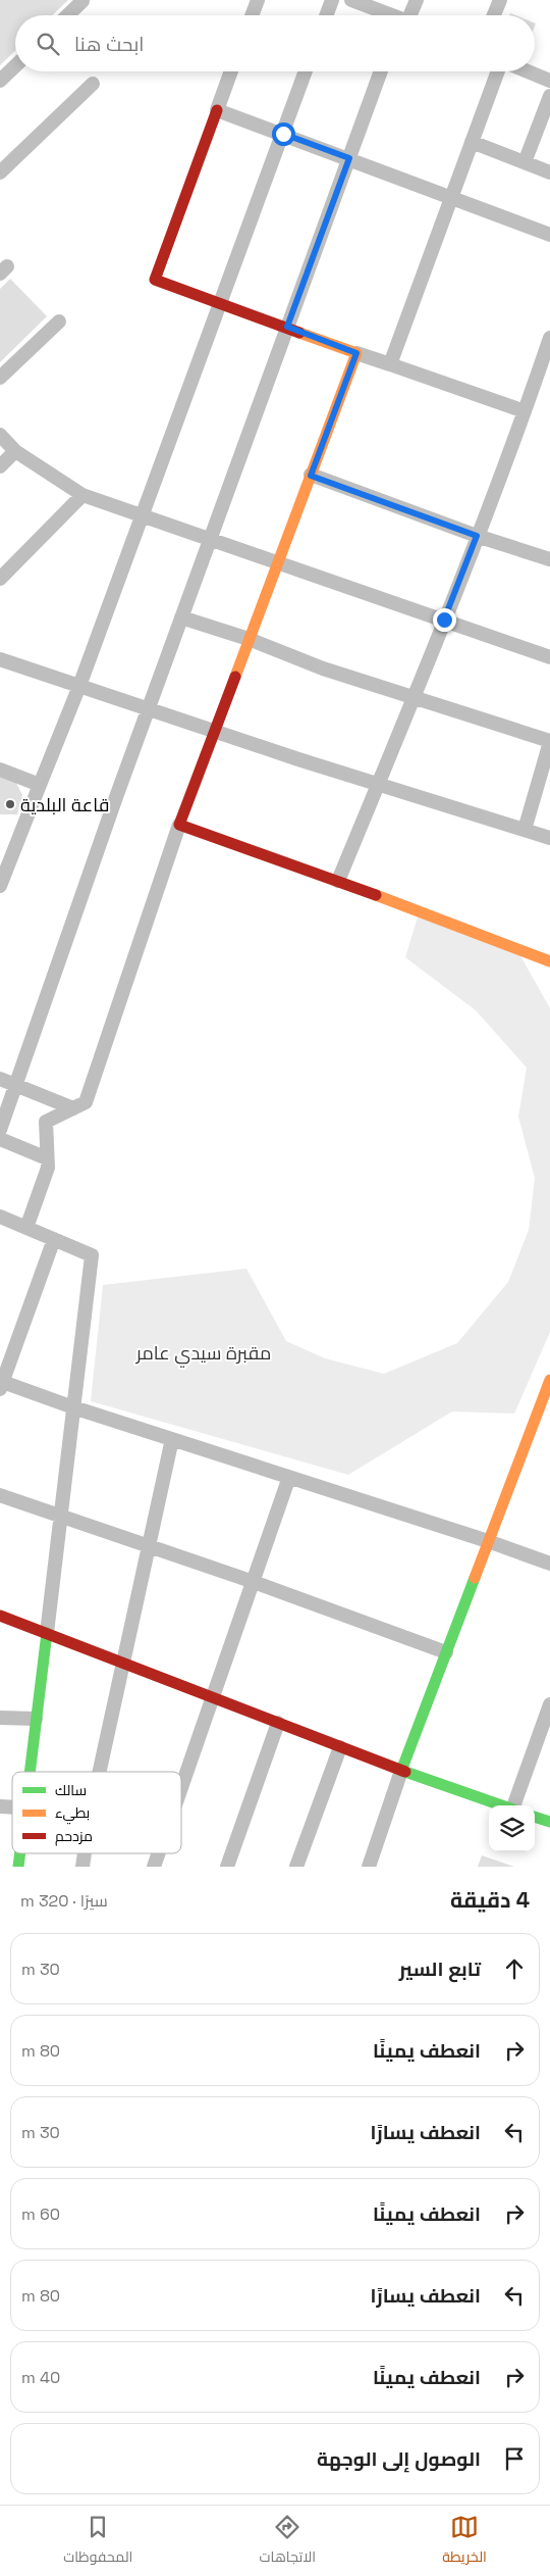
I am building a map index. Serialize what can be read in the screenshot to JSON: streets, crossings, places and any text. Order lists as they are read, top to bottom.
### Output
{
  "parks": ["مقبرة سيدي عامر"],
  "places": ["قاعة البلدية"],
  "legend": ["سالك", "بطيء", "مزدحم"],
  "page": {
    "search": "ابحث هنا",
    "heading": ["4 دقيقة", "سيرًا · 320 m"],
    "list": [
      ["تابع السير", "30 m"],
      ["انعطف يمينًا", "80 m"],
      ["انعطف يسارًا", "30 m"],
      ["انعطف يمينًا", "60 m"],
      ["انعطف يسارًا", "80 m"],
      ["انعطف يمينًا", "40 m"],
      "الوصول إلى الوجهة"
    ],
    "nav": ["الخريطة", "الاتجاهات", "المحفوظات"]
  }
}
